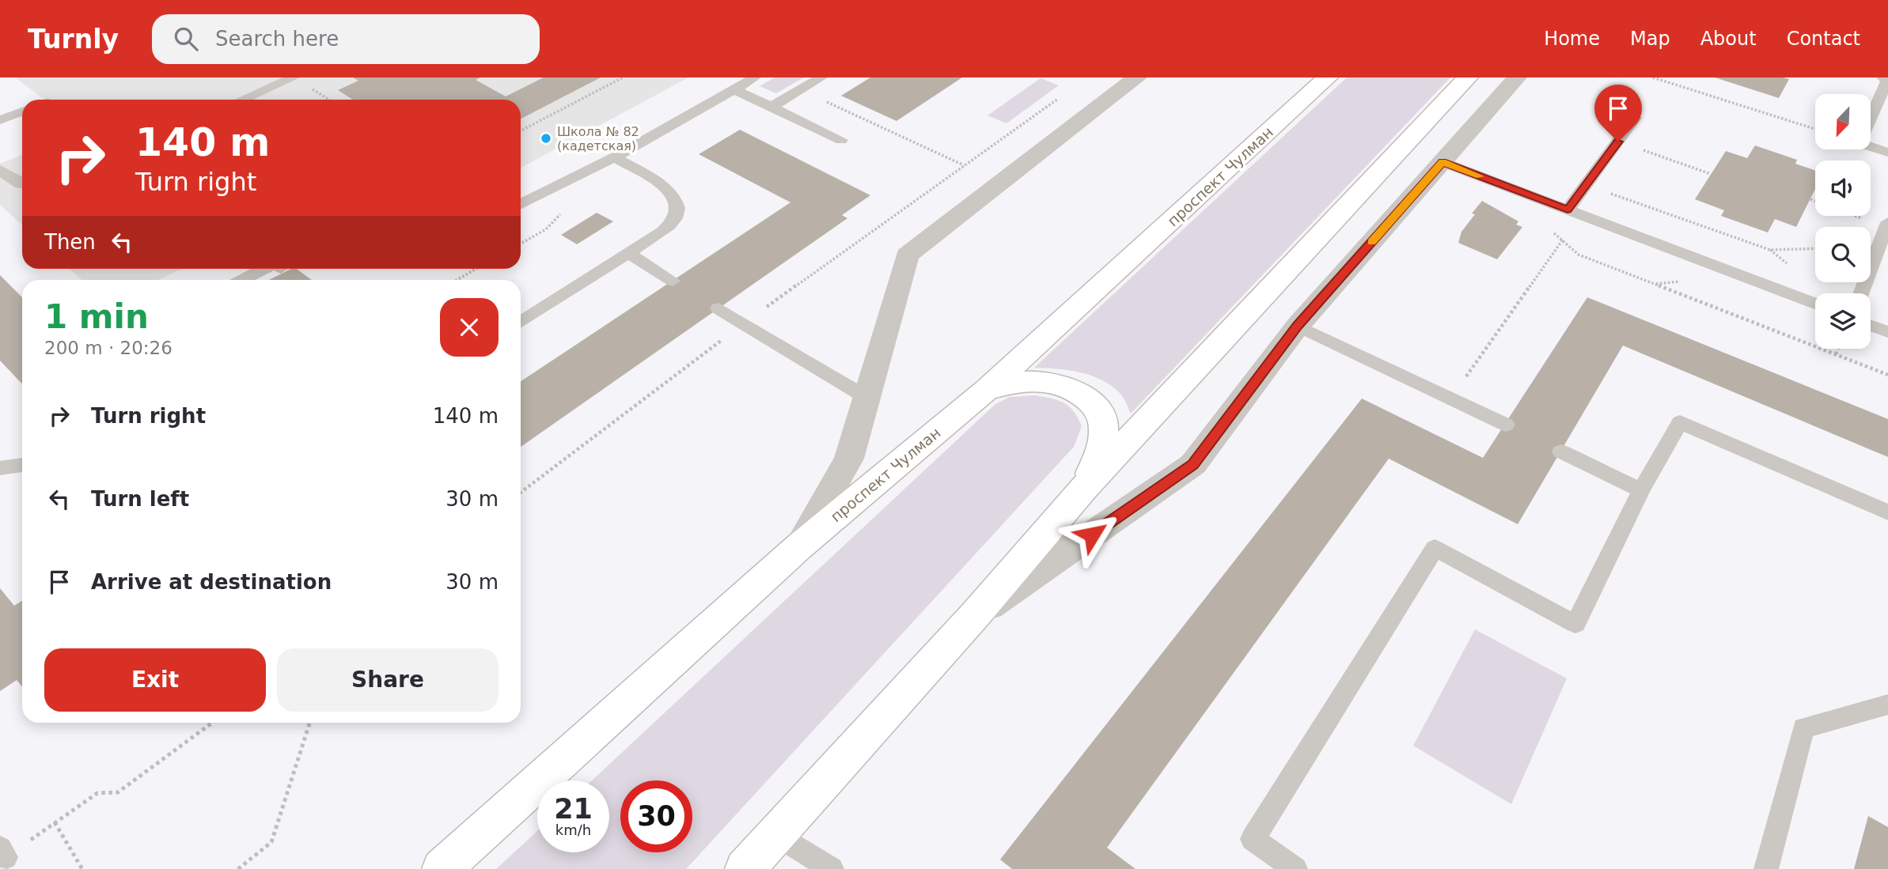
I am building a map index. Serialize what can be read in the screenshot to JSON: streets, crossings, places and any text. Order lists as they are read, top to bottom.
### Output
{
  "streets": {
    "main road": ["проспект Чулман"]
  },
  "places": ["Школа № 82 (кадетская)"],
  "north": "bottom left",
  "page": {
    "header": "Turnly",
    "search": "Search here",
    "nav": [
      "Home",
      "Map",
      "About",
      "Contact"
    ],
    "turn": ["140 m", "Turn right"],
    "then": "Then",
    "heading": ["1 min", "200 m · 20:26"],
    "list": [
      {
        "name": "Turn right",
        "value": "140 m"
      },
      {
        "name": "Turn left",
        "value": "30 m"
      },
      {
        "name": "Arrive at destination",
        "value": "30 m"
      }
    ],
    "buttons": ["Exit", "Share"],
    "speed": "21 km/h",
    "limit": "30"
  }
}
